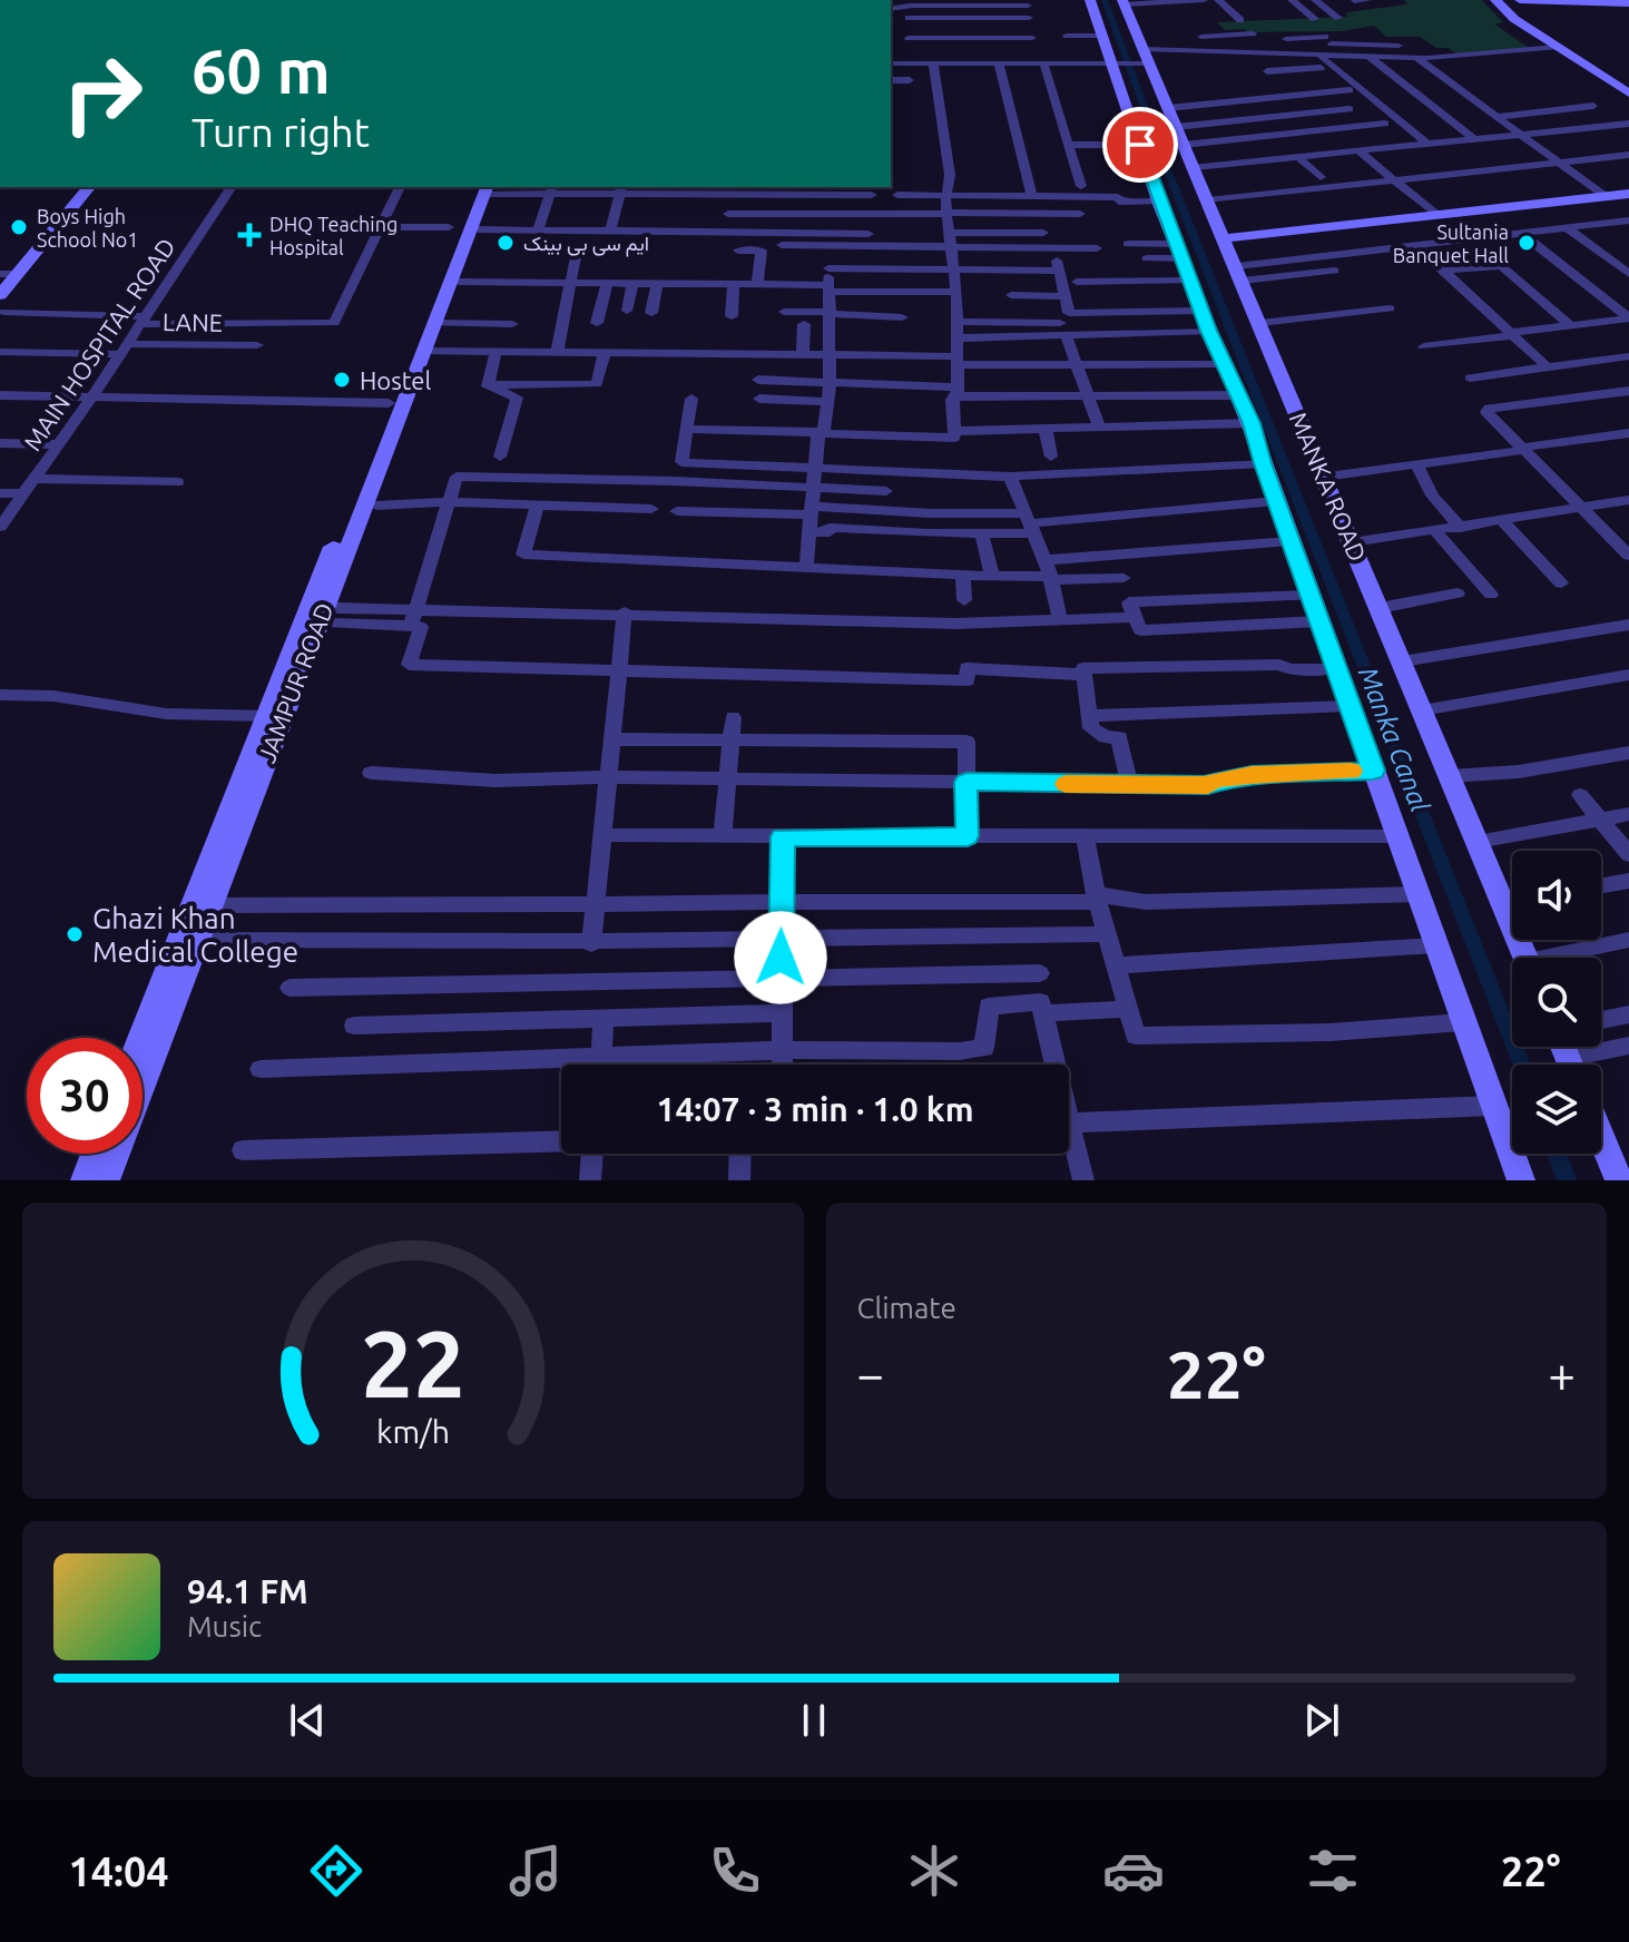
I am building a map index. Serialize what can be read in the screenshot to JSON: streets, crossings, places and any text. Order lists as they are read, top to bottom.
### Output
{
  "streets": {
    "main road": ["MANKA ROAD", "JAMPUR ROAD"],
    "street": ["LANE", "MAIN HOSPITAL ROAD"]
  },
  "crossings": [
    ["LANE", "MAIN HOSPITAL ROAD"]
  ],
  "water": ["Manka Canal"],
  "places": {
    "other": [
      "Boys High School No1",
      "ایم سی بی بینک",
      "Sultania Banquet Hall",
      "Hostel",
      "Ghazi Khan Medical College"
    ],
    "health": ["DHQ Teaching Hospital"]
  },
  "page": {
    "turn": ["60 m", "Turn right"],
    "limit": "30",
    "trip": "14:07 · 3 min · 1.0 km",
    "tile": "Climate",
    "heat": ["−", "22°", "+"],
    "song": ["94.1 FM", "Music"],
    "tabs": ["14:04", "22°"],
    "gauge": ["22", "km/h"]
  }
}
